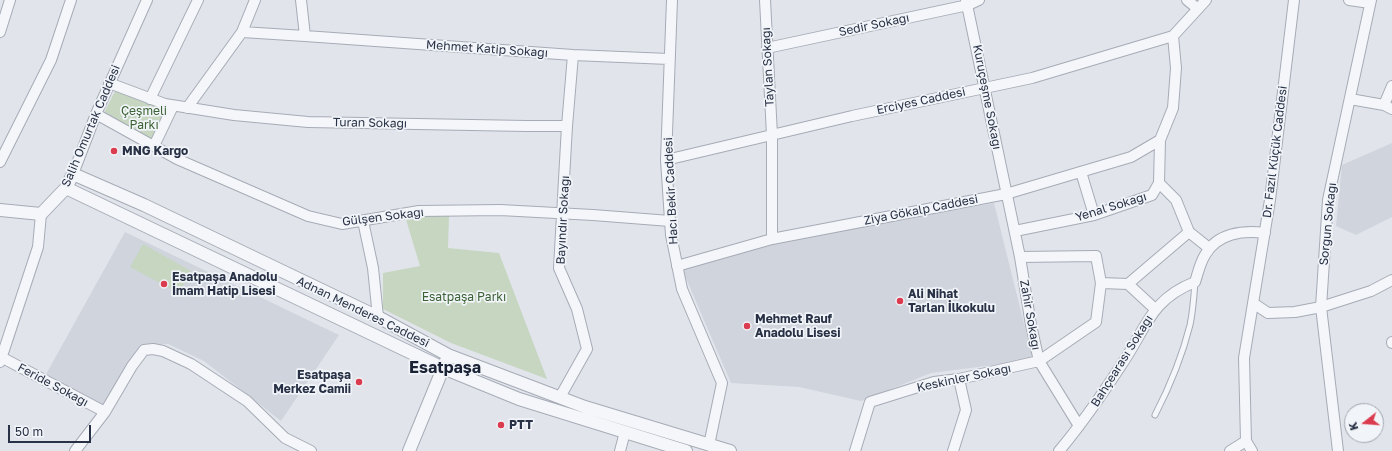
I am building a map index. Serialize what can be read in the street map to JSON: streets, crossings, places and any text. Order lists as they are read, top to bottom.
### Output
{
  "streets": {
    "street": [
      "Sedir Sokağı",
      "Mehmet Katip Sokağı",
      "Taylan Sokağı",
      "Kuruçeşme Sokağı",
      "Erciyes Caddesi",
      "Turan Sokağı",
      "Salih Omurtak Caddesi",
      "Dr. Fazıl Küçük Caddesi",
      "Hacı Bekir Caddesi",
      "Yenal Sokağı",
      "Ziya Gökalp Caddesi",
      "Gülşen Sokağı",
      "Bayındır Sokağı",
      "Sorgun Sokağı",
      "Adnan Menderes Caddesi",
      "Zahir Sokağı",
      "Bahçearası Sokağı",
      "Keskinler Sokağı",
      "Feride Sokağı"
    ]
  },
  "crossings": [
    ["Sedir Sokağı", "Taylan Sokağı"],
    ["Sedir Sokağı", "Kuruçeşme Sokağı"],
    ["Mehmet Katip Sokağı", "Hacı Bekir Caddesi"],
    ["Mehmet Katip Sokağı", "Bayındır Sokağı"],
    ["Taylan Sokağı", "Erciyes Caddesi"],
    ["Taylan Sokağı", "Ziya Gökalp Caddesi"],
    ["Kuruçeşme Sokağı", "Erciyes Caddesi"],
    ["Kuruçeşme Sokağı", "Ziya Gökalp Caddesi"],
    ["Kuruçeşme Sokağı", "Zahir Sokağı"],
    ["Erciyes Caddesi", "Hacı Bekir Caddesi"],
    ["Turan Sokağı", "Salih Omurtak Caddesi"],
    ["Turan Sokağı", "Bayındır Sokağı"],
    ["Salih Omurtak Caddesi", "Gülşen Sokağı"],
    ["Salih Omurtak Caddesi", "Adnan Menderes Caddesi"],
    ["Hacı Bekir Caddesi", "Ziya Gökalp Caddesi"],
    ["Hacı Bekir Caddesi", "Gülşen Sokağı"],
    ["Hacı Bekir Caddesi", "Adnan Menderes Caddesi"],
    ["Yenal Sokağı", "Ziya Gökalp Caddesi"],
    ["Yenal Sokağı", "Zahir Sokağı"],
    ["Ziya Gökalp Caddesi", "Zahir Sokağı"],
    ["Gülşen Sokağı", "Bayındır Sokağı"],
    ["Bayındır Sokağı", "Adnan Menderes Caddesi"],
    ["Zahir Sokağı", "Bahçearası Sokağı"],
    ["Zahir Sokağı", "Keskinler Sokağı"]
  ],
  "districts": ["Esatpaşa"],
  "parks": ["Çeşmeli Parkı", "Esatpaşa Parkı"],
  "places": [
    "MNG Kargo",
    "Esatpaşa Anadolu İmam Hatip Lisesi",
    "Ali Nihat Tarlan İlkokulu",
    "Mehmet Rauf Anadolu Lisesi",
    "Esatpaşa Merkez Camii",
    "PTT"
  ],
  "scale_bar": "50 m",
  "north": "left"
}
